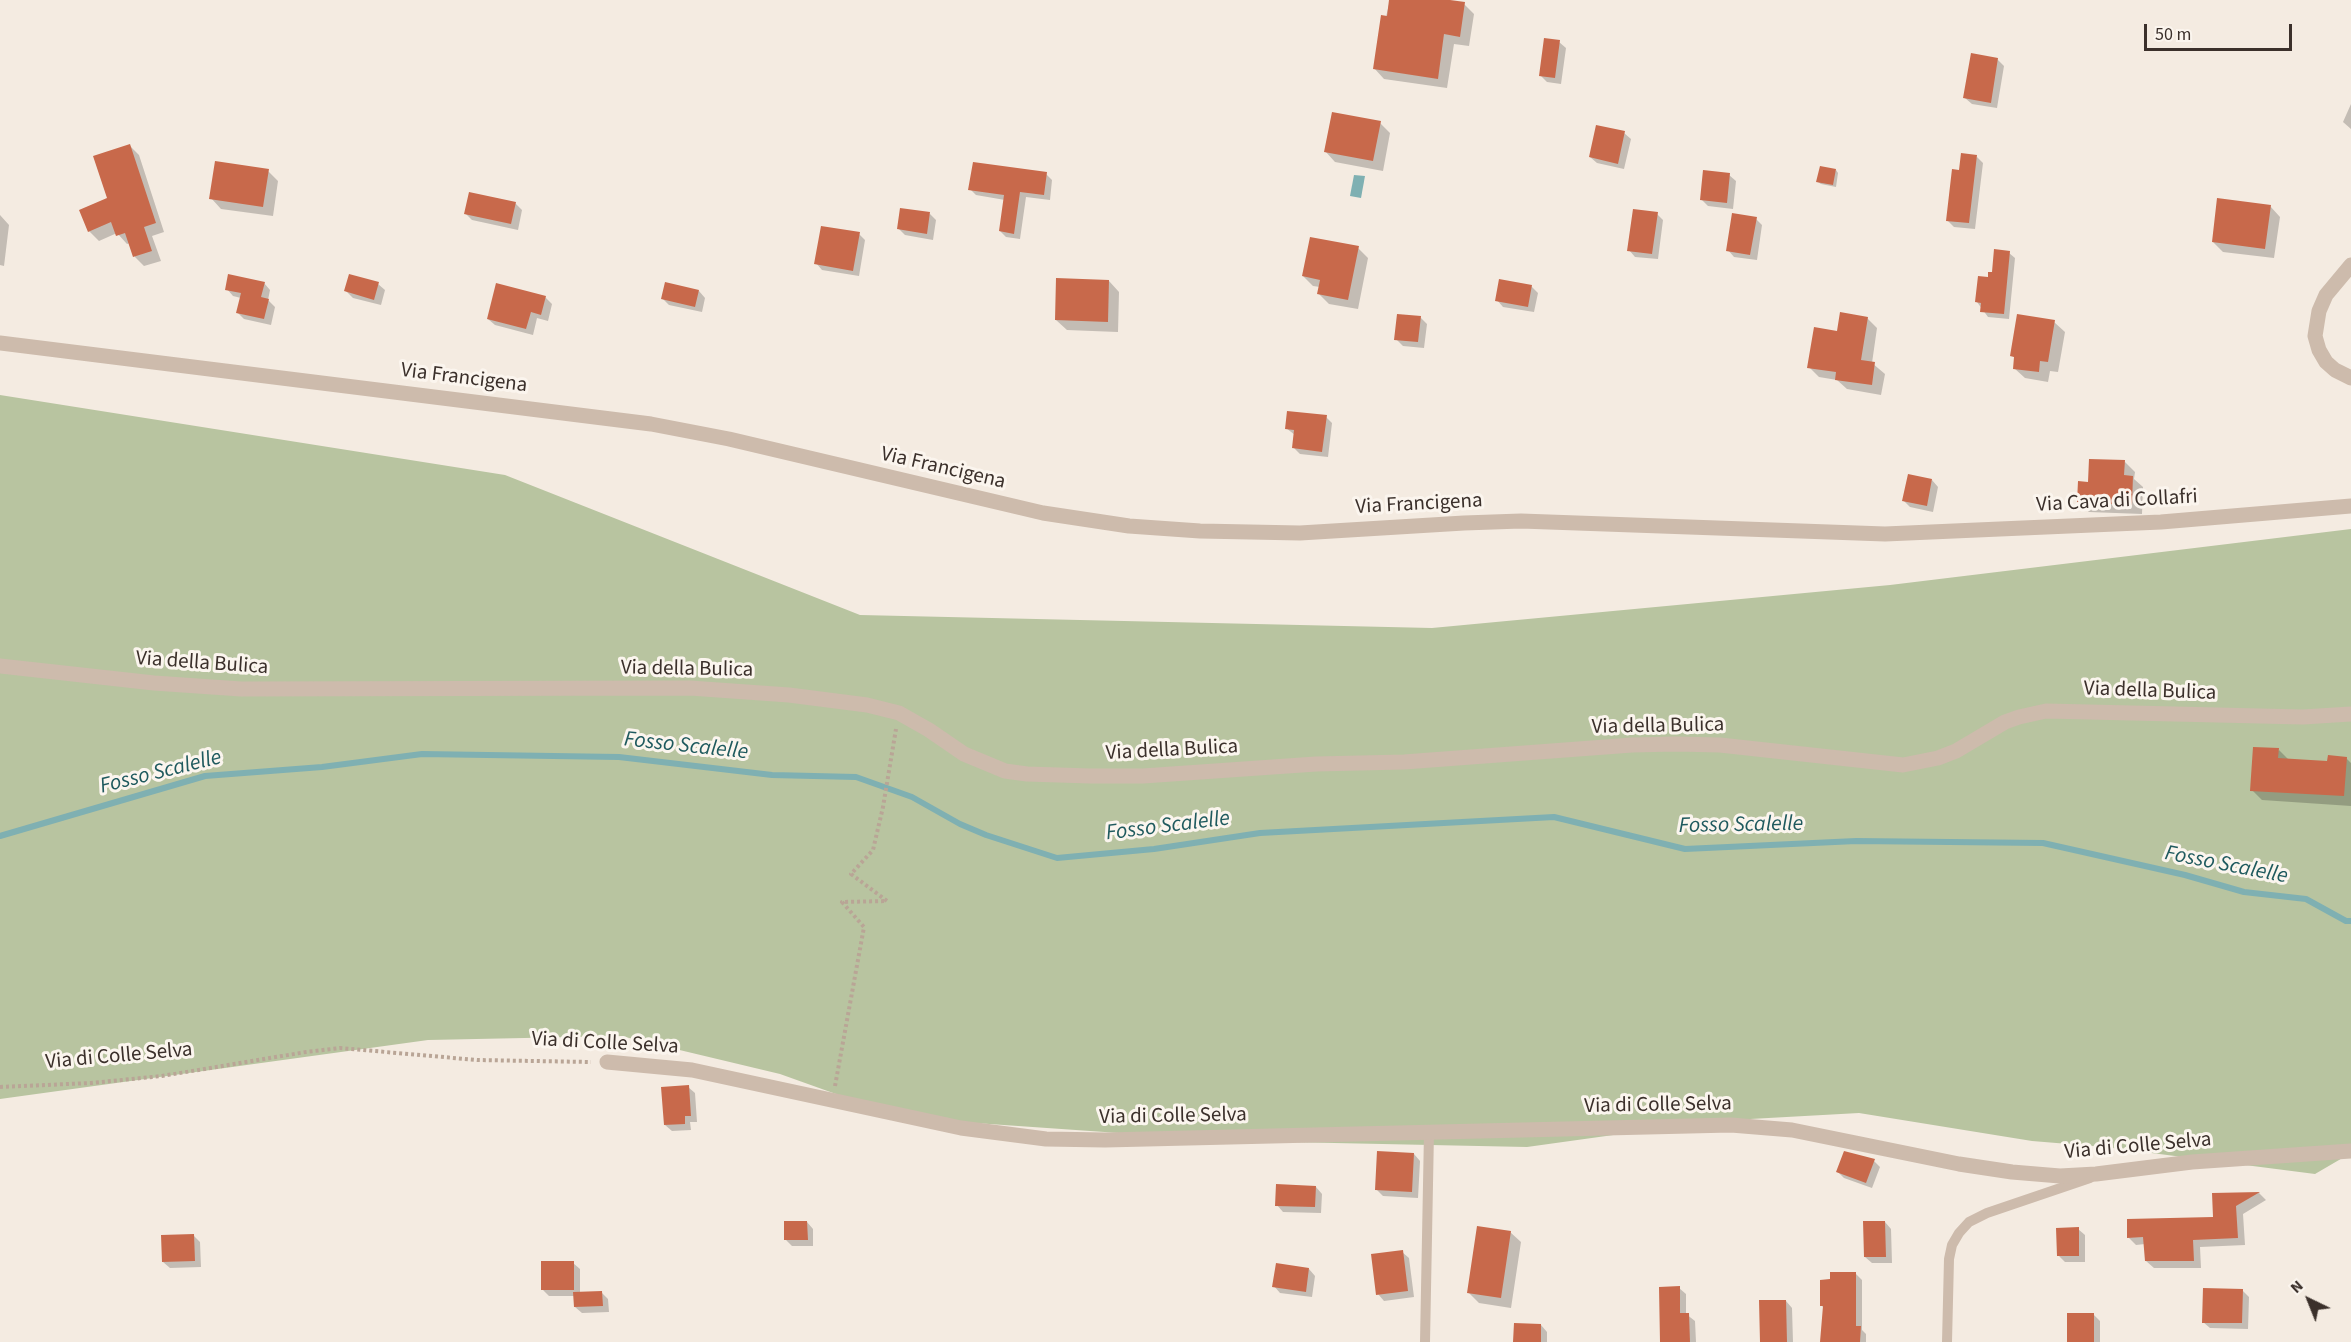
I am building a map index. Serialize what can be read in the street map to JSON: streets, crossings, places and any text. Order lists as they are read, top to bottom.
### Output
{
  "streets": {
    "street": [
      "Via Francigena",
      "Via Cava di Collafri",
      "Via della Bulica",
      "Via di Colle Selva"
    ]
  },
  "crossings": [
    ["Via Francigena", "Via Cava di Collafri"]
  ],
  "water": ["Fosso Scalelle"],
  "scale_bar": "50 m",
  "north": "top left"
}
